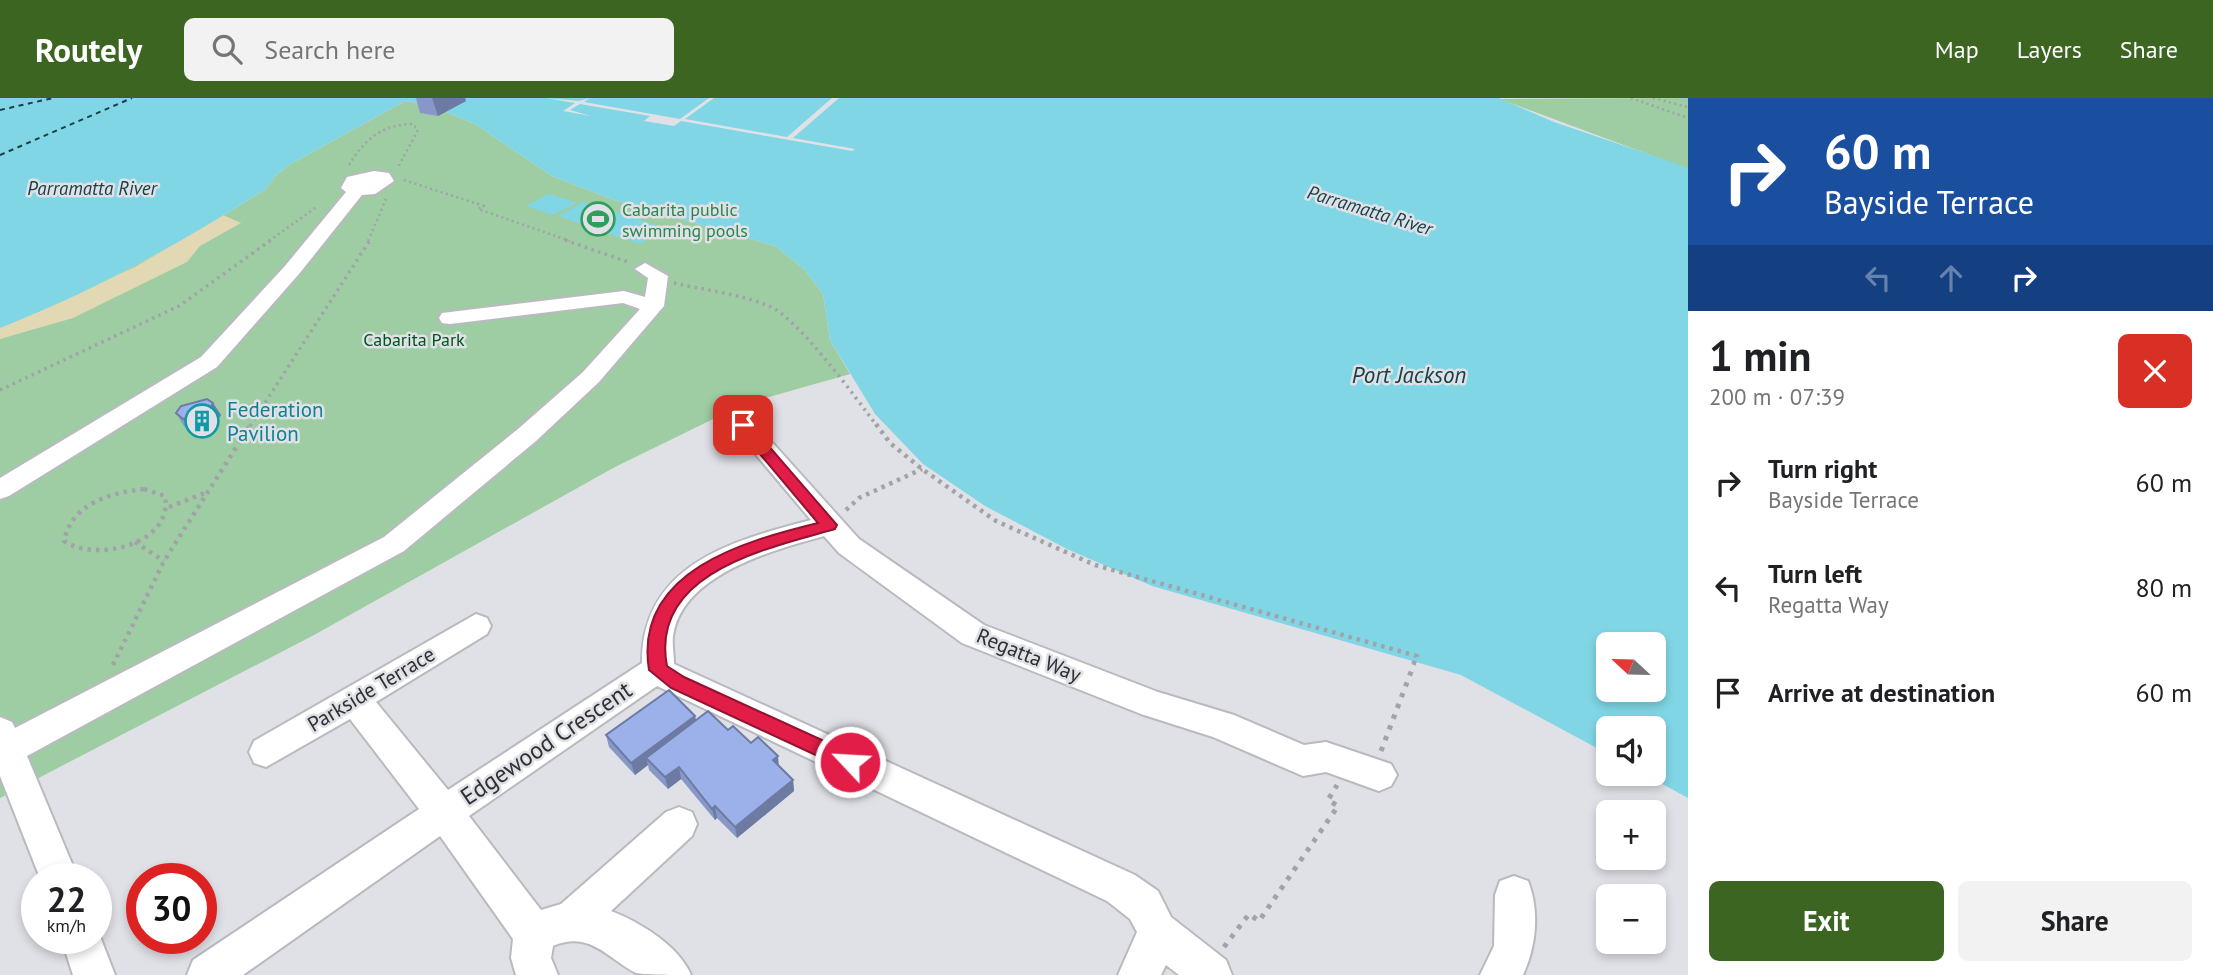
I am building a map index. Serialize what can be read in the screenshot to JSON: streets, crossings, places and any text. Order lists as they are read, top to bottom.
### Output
{
  "streets": {
    "street": ["Regatta Way", "Parkside Terrace", "Edgewood Crescent"]
  },
  "water": ["Parramatta River", "Port Jackson"],
  "parks": ["Cabarita Park"],
  "places": {
    "sports": ["Cabarita public swimming pools"],
    "building": ["Federation Pavilion"]
  },
  "north": "left",
  "page": {
    "header": "Routely",
    "search": "Search here",
    "nav": ["Map", "Layers", "Share"],
    "turn": ["60 m", "Bayside Terrace"],
    "heading": ["1 min", "200 m · 07:39"],
    "list": [
      {
        "name": "Turn right",
        "note": "Bayside Terrace",
        "value": "60 m"
      },
      {
        "name": "Turn left",
        "note": "Regatta Way",
        "value": "80 m"
      },
      {
        "name": "Arrive at destination",
        "value": "60 m"
      }
    ],
    "map_buttons": ["+", "−"],
    "speed": "22 km/h",
    "limit": "30",
    "buttons": ["Exit", "Share"]
  }
}
